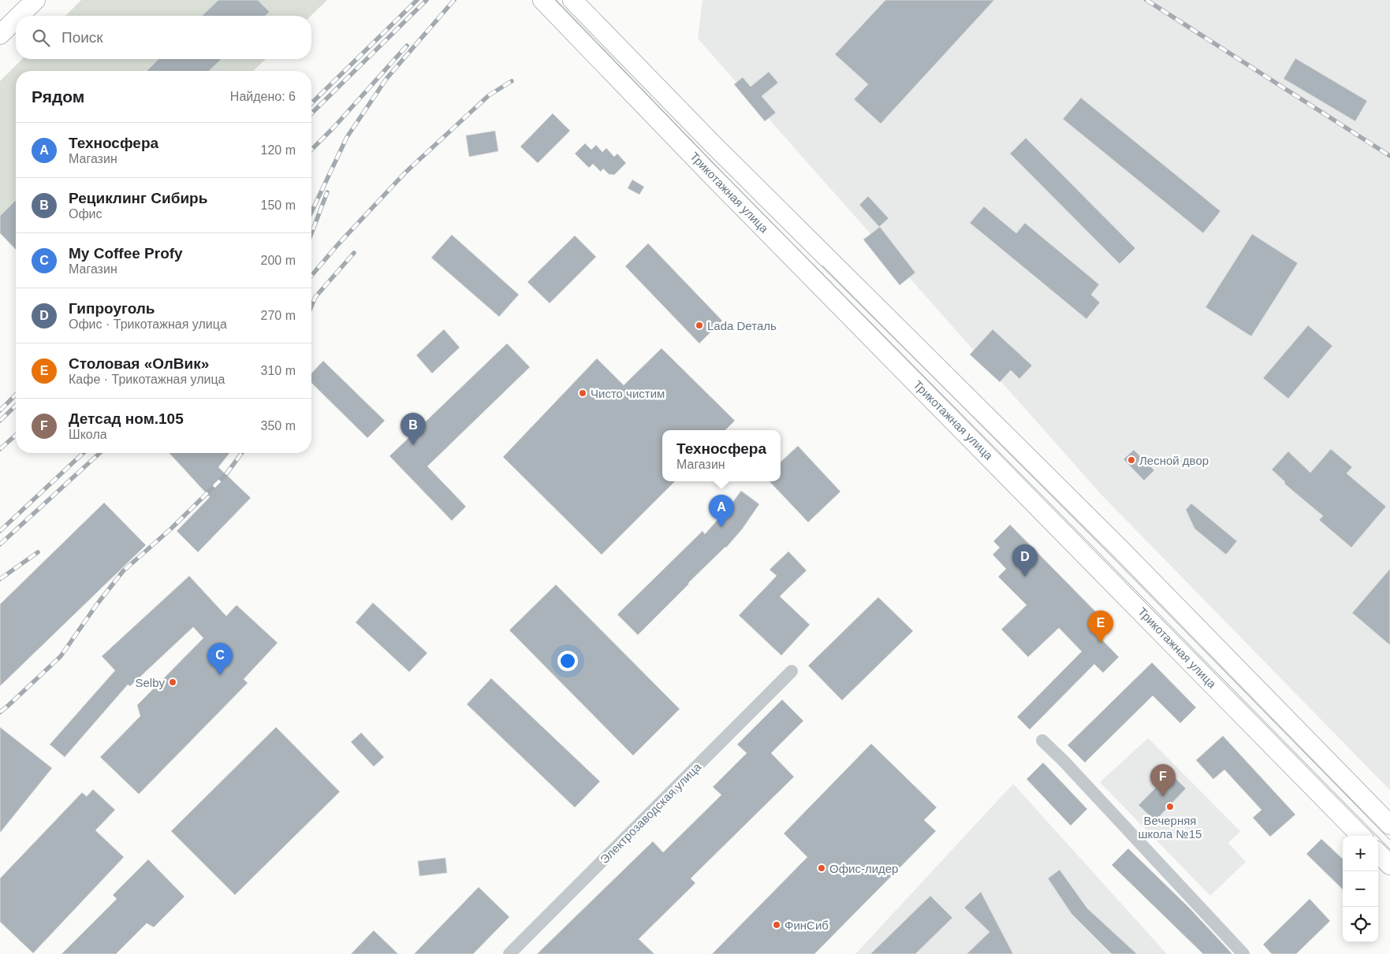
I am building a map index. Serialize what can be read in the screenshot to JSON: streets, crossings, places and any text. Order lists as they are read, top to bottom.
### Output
{
  "streets": {
    "main road": ["Трикотажная улица"],
    "street": ["Электрозаводская улица"]
  },
  "places": [
    "Lada Dеталь",
    "Чисто чистим",
    "Лесной двор",
    "Selby",
    "Вечерняя школа №15",
    "Офис-лидер",
    "ФинСиб"
  ],
  "page": {
    "search": "Поиск",
    "heading": ["Рядом", "Найдено: 6"],
    "list": [
      {
        "mark": "A",
        "name": "Техносфера",
        "note": "Магазин",
        "value": "120 m"
      },
      {
        "mark": "B",
        "name": "Рециклинг Сибирь",
        "note": "Офис",
        "value": "150 m"
      },
      {
        "mark": "C",
        "name": "My Coffee Profy",
        "note": "Магазин",
        "value": "200 m"
      },
      {
        "mark": "D",
        "name": "Гипроуголь",
        "note": "Офис · Трикотажная улица",
        "value": "270 m"
      },
      {
        "mark": "E",
        "name": "Столовая «ОлВик»",
        "note": "Кафе · Трикотажная улица",
        "value": "310 m"
      },
      {
        "mark": "F",
        "name": "Детсад ном.105",
        "note": "Школа",
        "value": "350 m"
      }
    ],
    "pins": [
      "B",
      "A",
      "D",
      "E",
      "C",
      "F"
    ],
    "popup": ["Техносфера", "Магазин"],
    "map_buttons": ["+", "−"]
  }
}
